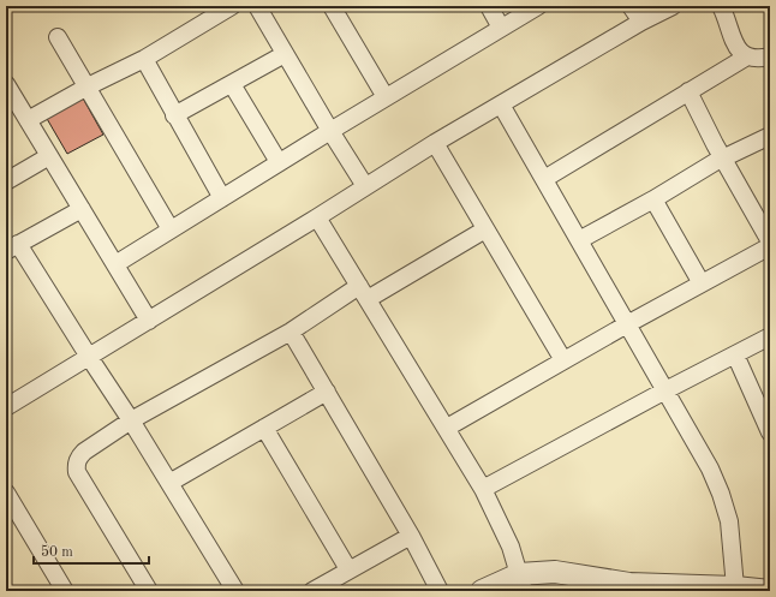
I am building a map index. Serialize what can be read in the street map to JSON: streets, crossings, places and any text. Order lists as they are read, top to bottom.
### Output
{
  "scale_bar": "50 m"
}
